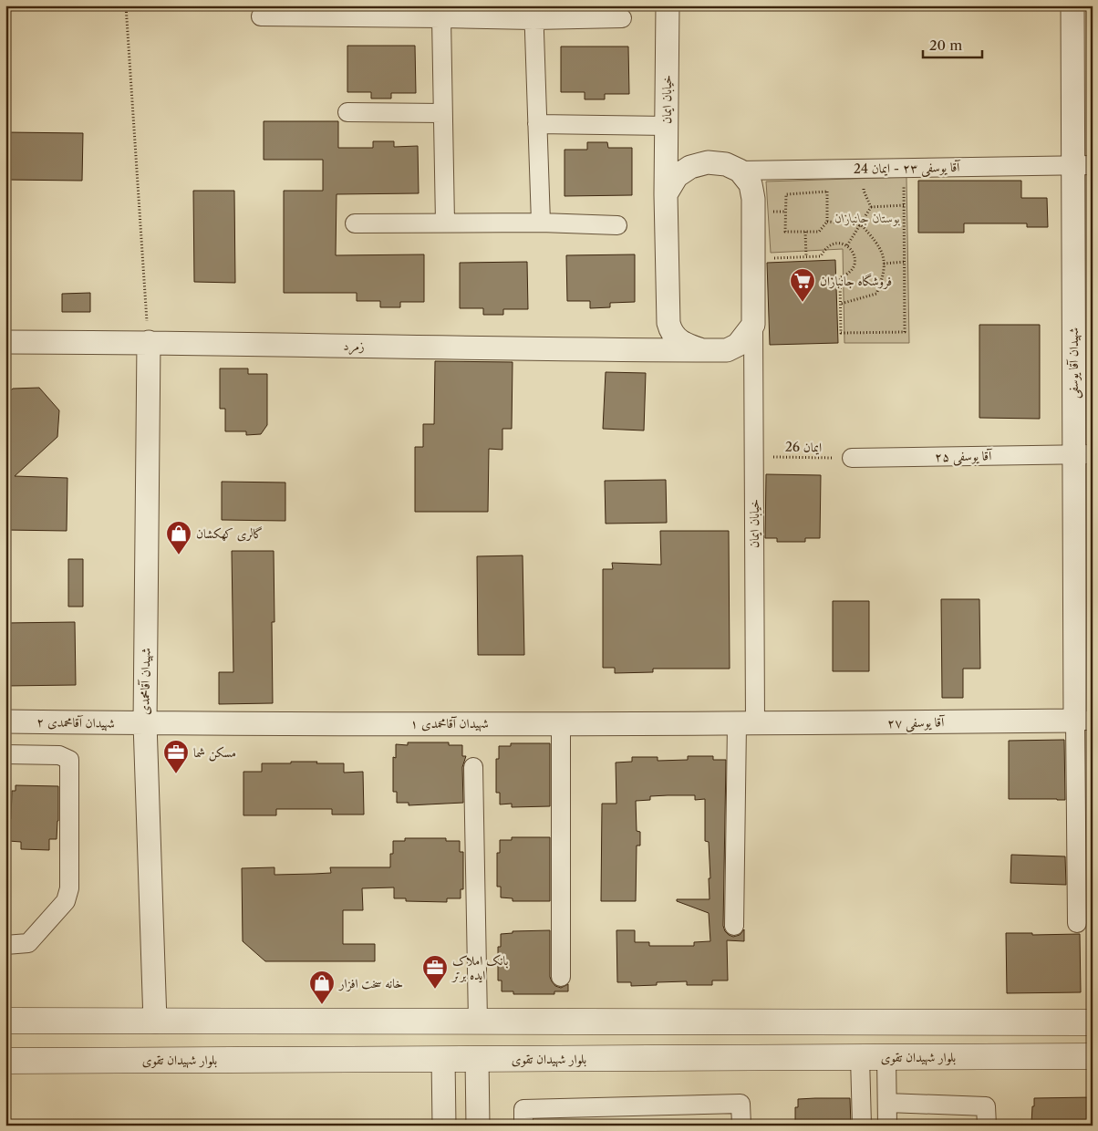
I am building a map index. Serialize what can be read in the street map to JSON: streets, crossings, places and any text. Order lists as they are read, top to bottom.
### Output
{
  "streets": {
    "main road": ["بلوار شهیدان تقوی"],
    "street": [
      "خیابان ایمان",
      "آقا یوسفی ۲۳ - ایمان 24",
      "زمرد",
      "شهیدان آقا یوسفی",
      "آقا یوسفی ۲۵",
      "شهیدان آقامحمدی",
      "شهیدان آقامحمدی ۲",
      "آقا یوسفی ۲۷",
      "شهیدان آقامحمدی ۱"
    ],
    "path": ["ایمان 26"]
  },
  "crossings": [
    ["خیابان ایمان", "ایمان 26"],
    ["خیابان ایمان", "آقا یوسفی ۲۷"],
    ["خیابان ایمان", "شهیدان آقامحمدی ۱"],
    ["آقا یوسفی ۲۳ - ایمان 24", "شهیدان آقا یوسفی"],
    ["زمرد", "شهیدان آقامحمدی"],
    ["شهیدان آقا یوسفی", "آقا یوسفی ۲۵"],
    ["شهیدان آقا یوسفی", "آقا یوسفی ۲۷"],
    ["ایمان 26", "آقا یوسفی ۲۵"],
    ["شهیدان آقامحمدی", "شهیدان آقامحمدی ۲"],
    ["شهیدان آقامحمدی", "شهیدان آقامحمدی ۱"],
    ["شهیدان آقامحمدی ۲", "شهیدان آقامحمدی ۱"],
    ["آقا یوسفی ۲۷", "شهیدان آقامحمدی ۱"]
  ],
  "parks": ["بوستان جانبازان"],
  "places": {
    "supermarket": ["فروشگاه جانبازان"],
    "shop": ["گالری کهکشان", "خانه سخت افزار"],
    "office": ["مسکن شما", "بانک املاک ایده برتر"]
  },
  "scale_bar": "20 m"
}
